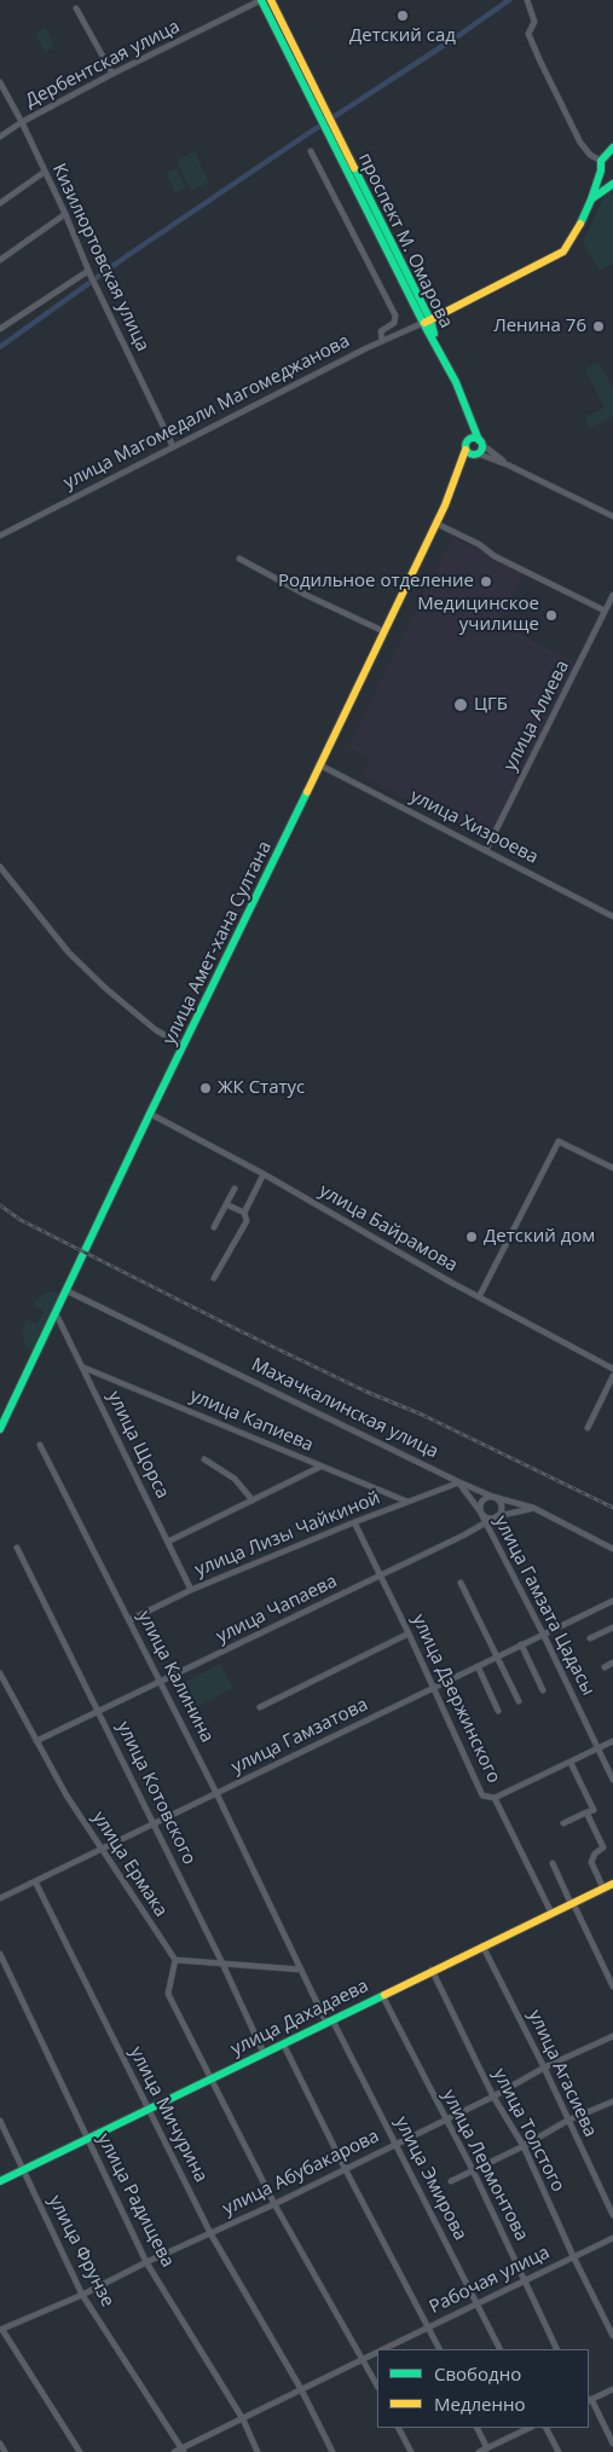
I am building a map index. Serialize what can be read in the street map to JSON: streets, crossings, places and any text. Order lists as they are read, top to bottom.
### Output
{
  "streets": {
    "main road": ["проспект М. Омарова", "улица Амет-хана Султана", "улица Дахадаева"],
    "street": [
      "Дербентская улица",
      "Кизилюртовская улица",
      "улица Магомедали Магомеджановa",
      "улица Алиева",
      "улица Хизроева",
      "улица Байрамова",
      "Махачкалинская улица",
      "улица Капиева",
      "улица Щорса",
      "улица Лизы Чайкиной",
      "улица Гамзата Цадасы",
      "улица Чапаева",
      "улица Калинина",
      "улица Дзержинского",
      "улица Гамзатова",
      "улица Котовского",
      "улица Ермака",
      "улица Агасиева",
      "улица Мичурина",
      "улица Толстого",
      "улица Лермонтова",
      "улица Абубакарова",
      "улица Эмирова",
      "улица Радищева",
      "улица Фрунзе",
      "Рабочая улица"
    ]
  },
  "crossings": [
    ["Дербентская улица", "проспект М. Омарова"],
    ["Дербентская улица", "Кизилюртовская улица"],
    ["проспект М. Омарова", "улица Магомедали Магомеджановa"],
    ["Кизилюртовская улица", "улица Магомедали Магомеджановa"],
    ["улица Алиева", "улица Хизроева"],
    ["улица Хизроева", "улица Амет-хана Султана"],
    ["улица Амет-хана Султана", "улица Байрамова"],
    ["улица Амет-хана Султана", "Махачкалинская улица"],
    ["улица Амет-хана Султана", "улица Щорса"],
    ["Махачкалинская улица", "улица Лизы Чайкиной"],
    ["Махачкалинская улица", "улица Гамзата Цадасы"],
    ["Махачкалинская улица", "улица Чапаева"],
    ["улица Капиева", "улица Щорса"],
    ["улица Капиева", "улица Лизы Чайкиной"],
    ["улица Щорса", "улица Лизы Чайкиной"],
    ["улица Лизы Чайкиной", "улица Гамзата Цадасы"],
    ["улица Лизы Чайкиной", "улица Калинина"],
    ["улица Лизы Чайкиной", "улица Дзержинского"],
    ["улица Гамзата Цадасы", "улица Чапаева"],
    ["улица Гамзата Цадасы", "улица Гамзатова"],
    ["улица Чапаева", "улица Калинина"],
    ["улица Чапаева", "улица Дзержинского"],
    ["улица Чапаева", "улица Котовского"],
    ["улица Чапаева", "улица Ермака"],
    ["улица Калинина", "улица Гамзатова"],
    ["улица Калинина", "улица Дахадаева"],
    ["улица Калинина", "улица Эмирова"],
    ["улица Дзержинского", "улица Гамзатова"],
    ["улица Дзержинского", "улица Дахадаева"],
    ["улица Гамзатова", "улица Котовского"],
    ["улица Гамзатова", "улица Ермака"],
    ["улица Гамзатова", "улица Мичурина"],
    ["улица Котовского", "улица Дахадаева"],
    ["улица Дахадаева", "улица Агасиева"],
    ["улица Дахадаева", "улица Мичурина"],
    ["улица Дахадаева", "улица Толстого"],
    ["улица Дахадаева", "улица Лермонтова"],
    ["улица Дахадаева", "улица Эмирова"],
    ["улица Дахадаева", "улица Радищева"],
    ["улица Дахадаева", "улица Фрунзе"],
    ["улица Агасиева", "улица Абубакарова"],
    ["улица Мичурина", "улица Абубакарова"],
    ["улица Мичурина", "Рабочая улица"],
    ["улица Толстого", "улица Абубакарова"],
    ["улица Толстого", "Рабочая улица"],
    ["улица Лермонтова", "улица Абубакарова"],
    ["улица Лермонтова", "Рабочая улица"],
    ["улица Абубакарова", "улица Эмирова"],
    ["улица Абубакарова", "улица Радищева"],
    ["улица Абубакарова", "улица Фрунзе"],
    ["улица Эмирова", "Рабочая улица"],
    ["улица Радищева", "Рабочая улица"],
    ["улица Фрунзе", "Рабочая улица"]
  ],
  "places": [
    "Детский сад",
    "Ленина 76",
    "Родильное отделение",
    "Медицинское училище",
    "ЦГБ",
    "ЖК Статус",
    "Детский дом"
  ],
  "legend": ["Свободно", "Медленно"]
}
